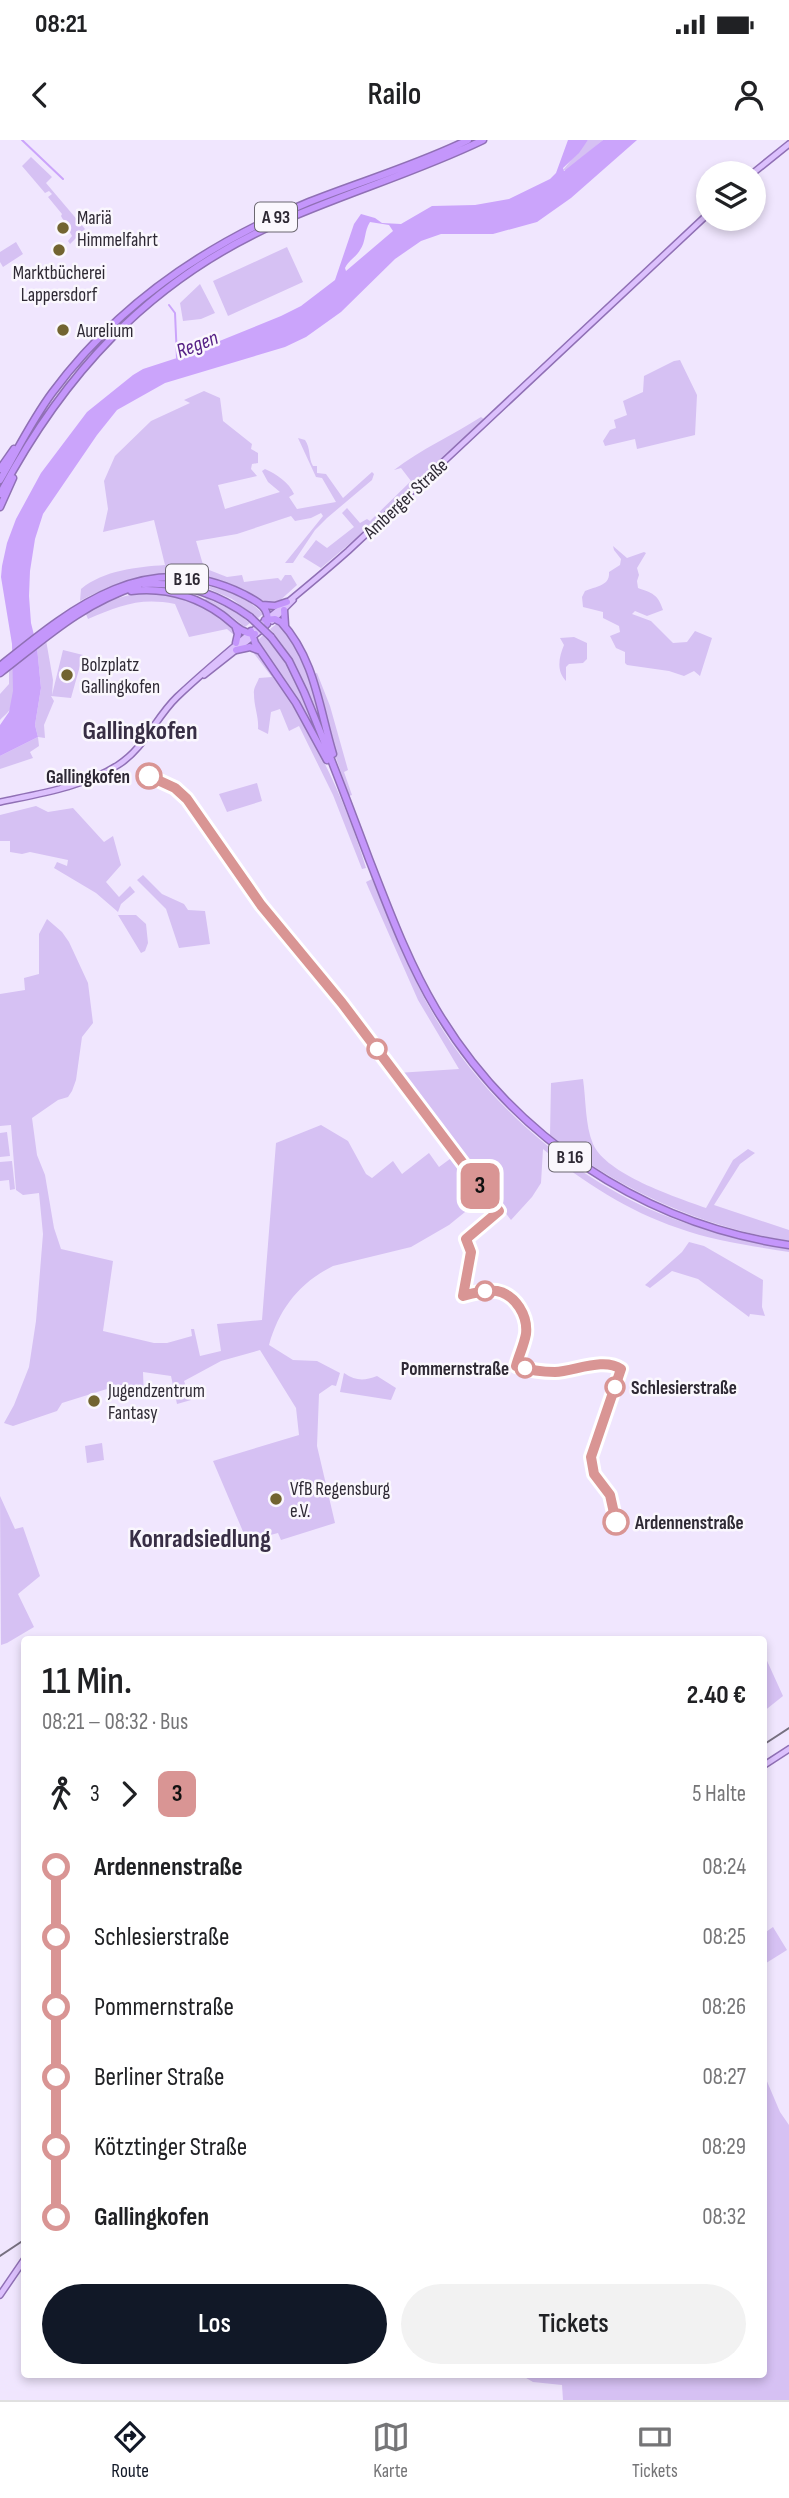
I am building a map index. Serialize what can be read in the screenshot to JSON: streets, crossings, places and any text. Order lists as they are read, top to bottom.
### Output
{
  "streets": {
    "highway": ["A 93", "B 16"],
    "main road": ["Amberger Straße"]
  },
  "crossings": [
    ["Amberger Straße", "B 16"]
  ],
  "districts": ["Gallingkofen", "Konradsiedlung"],
  "water": ["Regen"],
  "places": [
    "Mariä Himmelfahrt",
    "Marktbücherei Lappersdorf",
    "Aurelium",
    "Bolzplatz Gallingkofen",
    "Gallingkofen",
    "Pommernstraße",
    "Schlesierstraße",
    "Jugendzentrum Fantasy",
    "VfB Regensburg e.V.",
    "Ardennenstraße"
  ],
  "lines": ["bus line 3"],
  "page": {
    "status": "08:21",
    "header": "Railo",
    "on_map": "3",
    "heading": ["11 Min.", "08:21 – 08:32 · Bus", "2.40 €"],
    "legs": ["3", "3", "5 Halte"],
    "list": [
      {
        "name": "Ardennenstraße",
        "value": "08:24"
      },
      {
        "name": "Schlesierstraße",
        "value": "08:25"
      },
      {
        "name": "Pommernstraße",
        "value": "08:26"
      },
      {
        "name": "Berliner Straße",
        "value": "08:27"
      },
      {
        "name": "Kötztinger Straße",
        "value": "08:29"
      },
      {
        "name": "Gallingkofen",
        "value": "08:32"
      }
    ],
    "buttons": ["Los", "Tickets"],
    "tabs": ["Route", "Karte", "Tickets"]
  }
}
